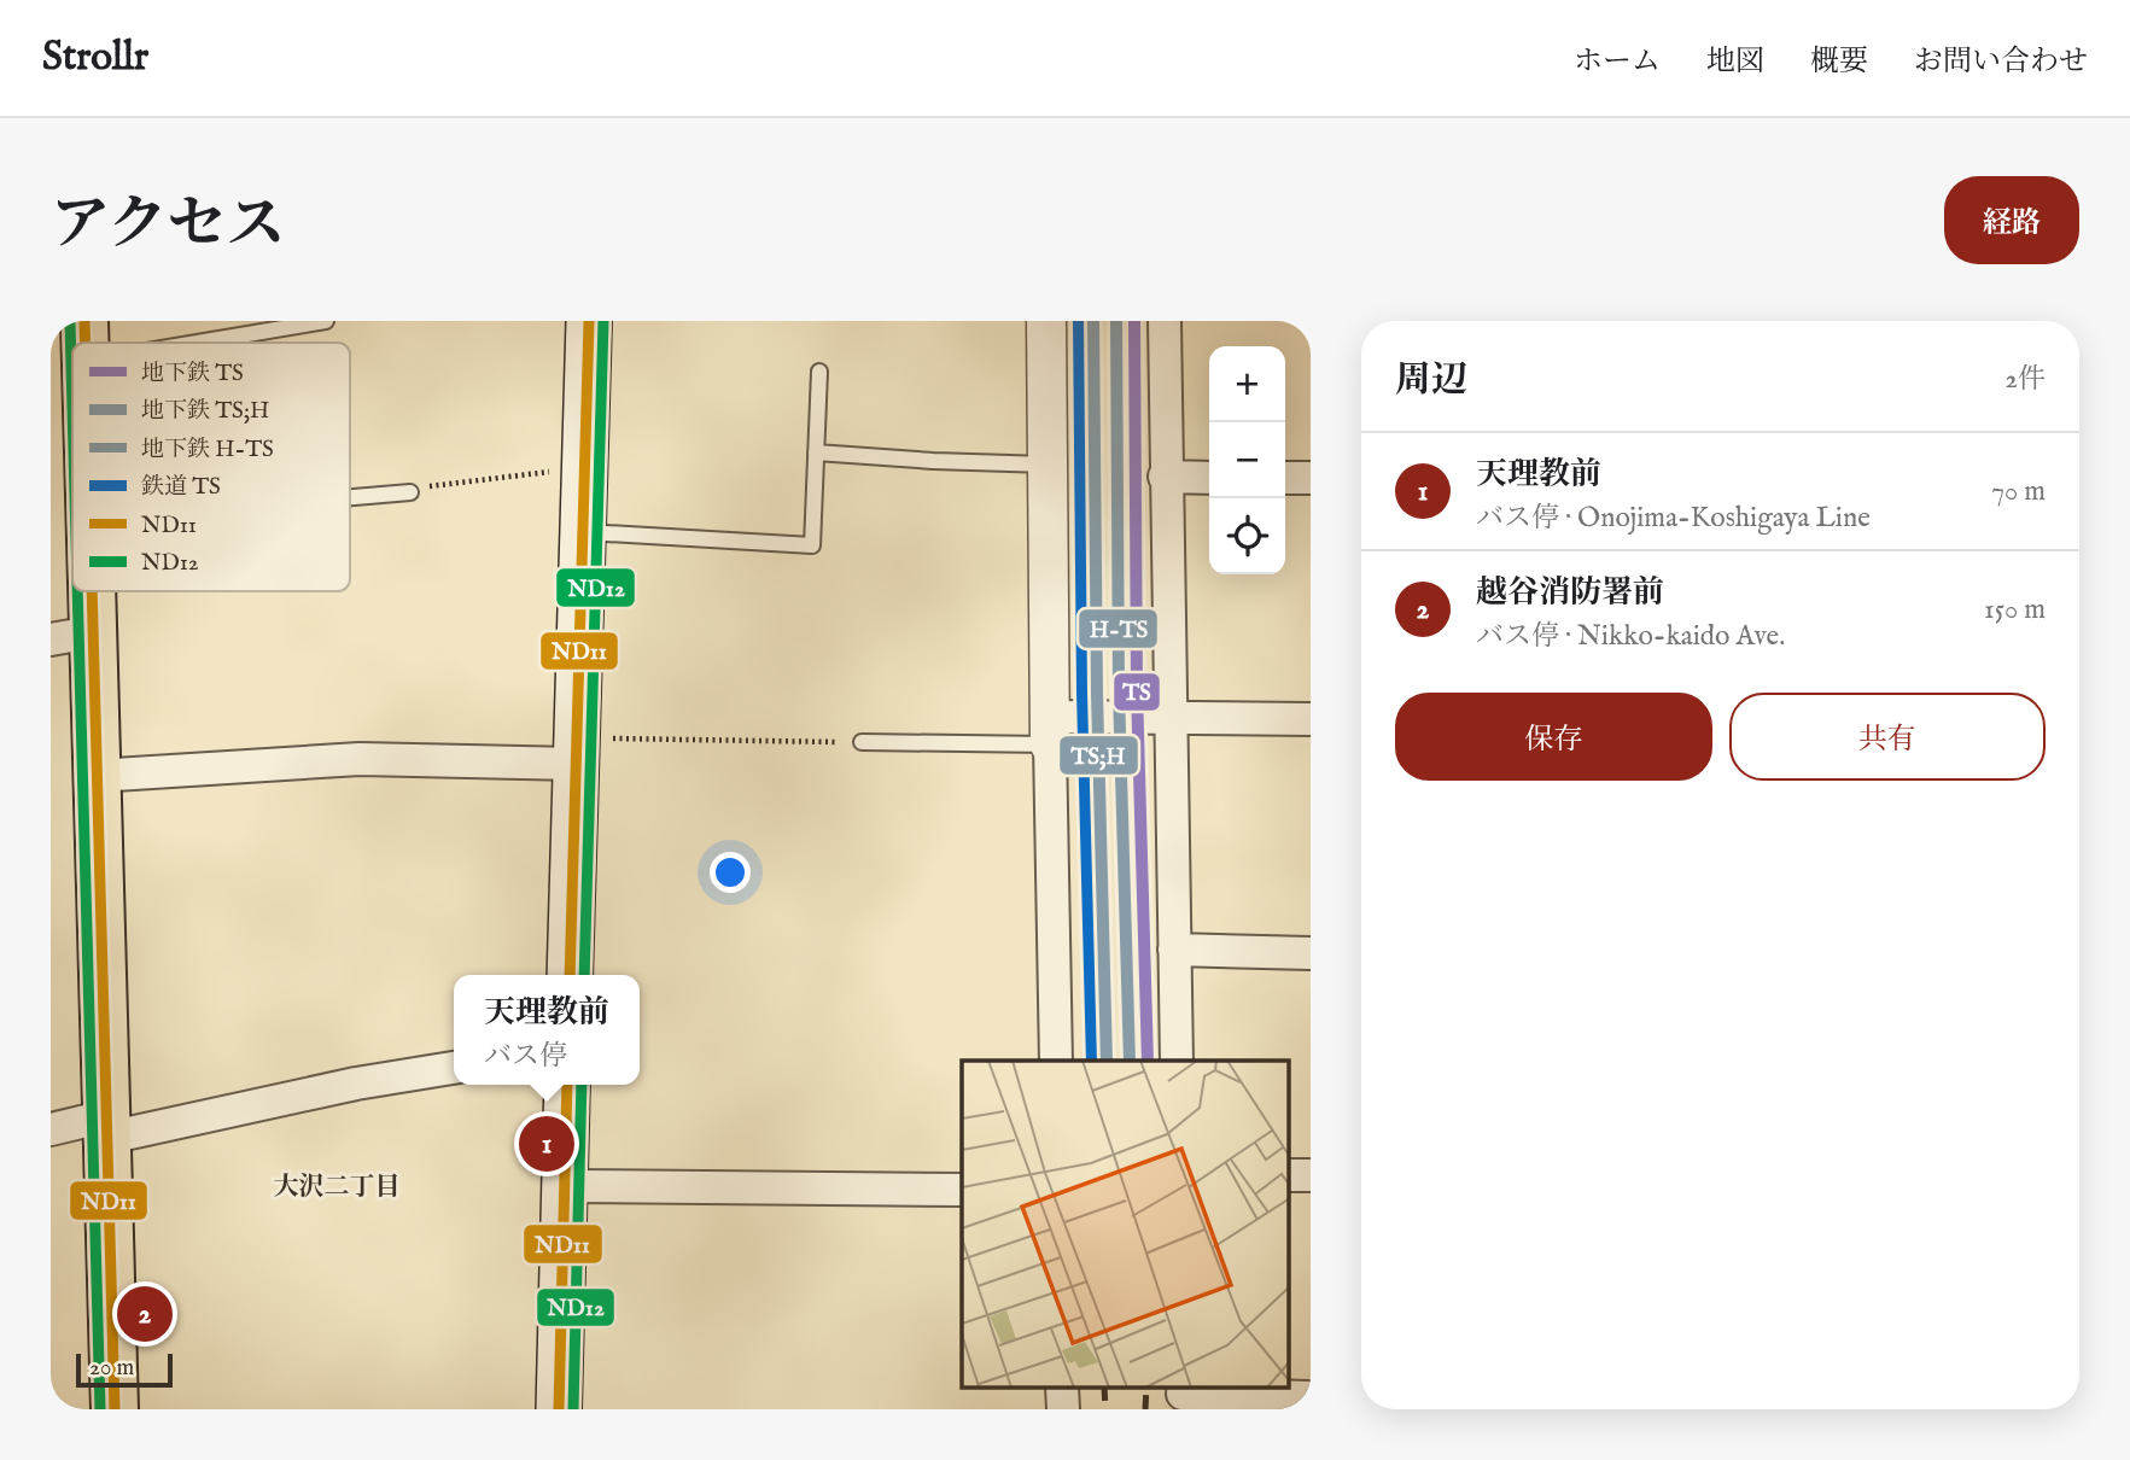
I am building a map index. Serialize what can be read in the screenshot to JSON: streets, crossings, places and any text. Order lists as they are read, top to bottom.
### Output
{
  "districts": ["大沢二丁目"],
  "lines": [
    "metro line TS",
    "metro line TS;H",
    "metro line H-TS",
    "rail line TS",
    "transit line ND11",
    "transit line ND12"
  ],
  "legend": [
    "地下鉄 TS",
    "地下鉄 TS;H",
    "地下鉄 H-TS",
    "鉄道 TS",
    "ND11",
    "ND12"
  ],
  "scale_bar": "20 m",
  "page": {
    "header": "Strollr",
    "nav": [
      "ホーム",
      "地図",
      "概要",
      "お問い合わせ"
    ],
    "title": "アクセス",
    "buttons": [
      "経路",
      ["保存", "共有"]
    ],
    "heading": ["周辺", "2件"],
    "map_buttons": ["+", "−"],
    "list": [
      {
        "mark": "1",
        "name": "天理教前",
        "note": "バス停 · Onojima-Koshigaya Line",
        "value": "70 m"
      },
      {
        "mark": "2",
        "name": "越谷消防署前",
        "note": "バス停 · Nikko-kaido Ave.",
        "value": "150 m"
      }
    ],
    "popup": ["天理教前", "バス停"],
    "pins": ["1", "2"],
    "scale": "20 m"
  }
}
